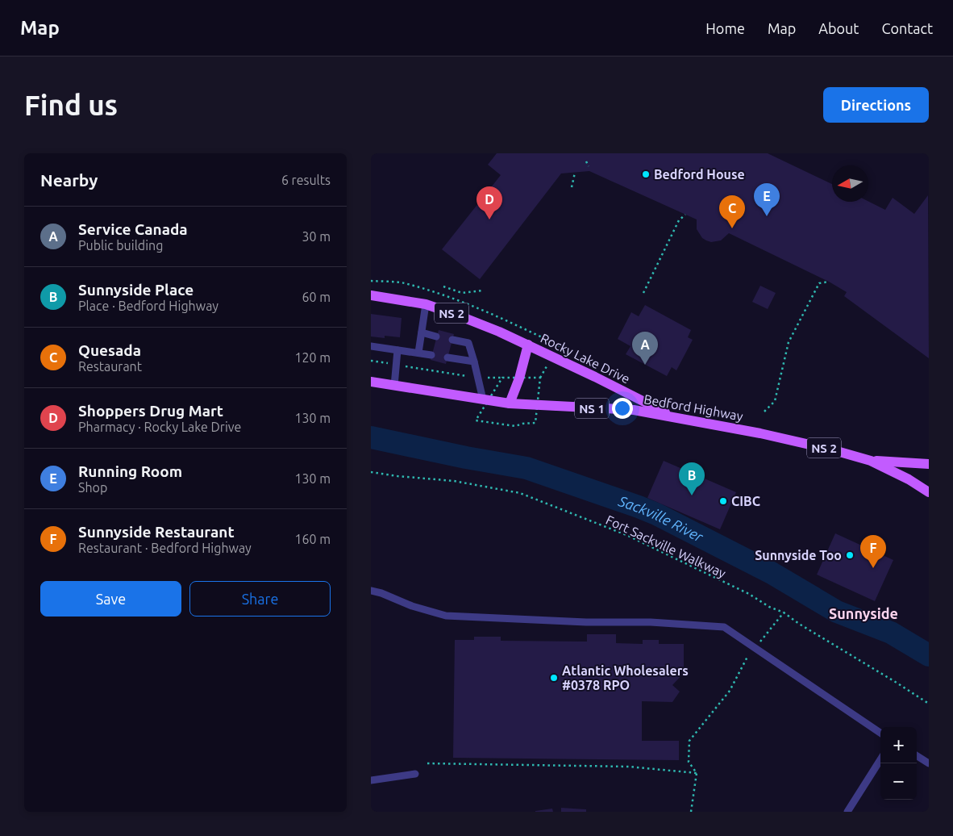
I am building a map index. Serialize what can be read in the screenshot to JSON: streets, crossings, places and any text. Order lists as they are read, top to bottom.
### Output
{
  "streets": {
    "main road": [
      "NS 2",
      "Rocky Lake Drive",
      "Bedford Highway",
      "NS 1"
    ],
    "path": ["Fort Sackville Walkway"]
  },
  "crossings": [
    ["Rocky Lake Drive", "Bedford Highway"]
  ],
  "districts": ["Sunnyside"],
  "water": ["Sackville River"],
  "places": [
    "Bedford House",
    "CIBC",
    "Sunnyside Too",
    "Atlantic Wholesalers #0378 RPO"
  ],
  "north": "left",
  "page": {
    "header": "Map",
    "nav": [
      "Home",
      "Map",
      "About",
      "Contact"
    ],
    "buttons": [
      "Directions",
      ["Save", "Share"]
    ],
    "title": "Find us",
    "heading": ["Nearby", "6 results"],
    "pins": [
      "E",
      "D",
      "C",
      "A",
      "B",
      "F"
    ],
    "list": [
      {
        "mark": "A",
        "name": "Service Canada",
        "note": "Public building",
        "value": "30 m"
      },
      {
        "mark": "B",
        "name": "Sunnyside Place",
        "note": "Place · Bedford Highway",
        "value": "60 m"
      },
      {
        "mark": "C",
        "name": "Quesada",
        "note": "Restaurant",
        "value": "120 m"
      },
      {
        "mark": "D",
        "name": "Shoppers Drug Mart",
        "note": "Pharmacy · Rocky Lake Drive",
        "value": "130 m"
      },
      {
        "mark": "E",
        "name": "Running Room",
        "note": "Shop",
        "value": "130 m"
      },
      {
        "mark": "F",
        "name": "Sunnyside Restaurant",
        "note": "Restaurant · Bedford Highway",
        "value": "160 m"
      }
    ],
    "map_buttons": ["+", "−"]
  }
}
